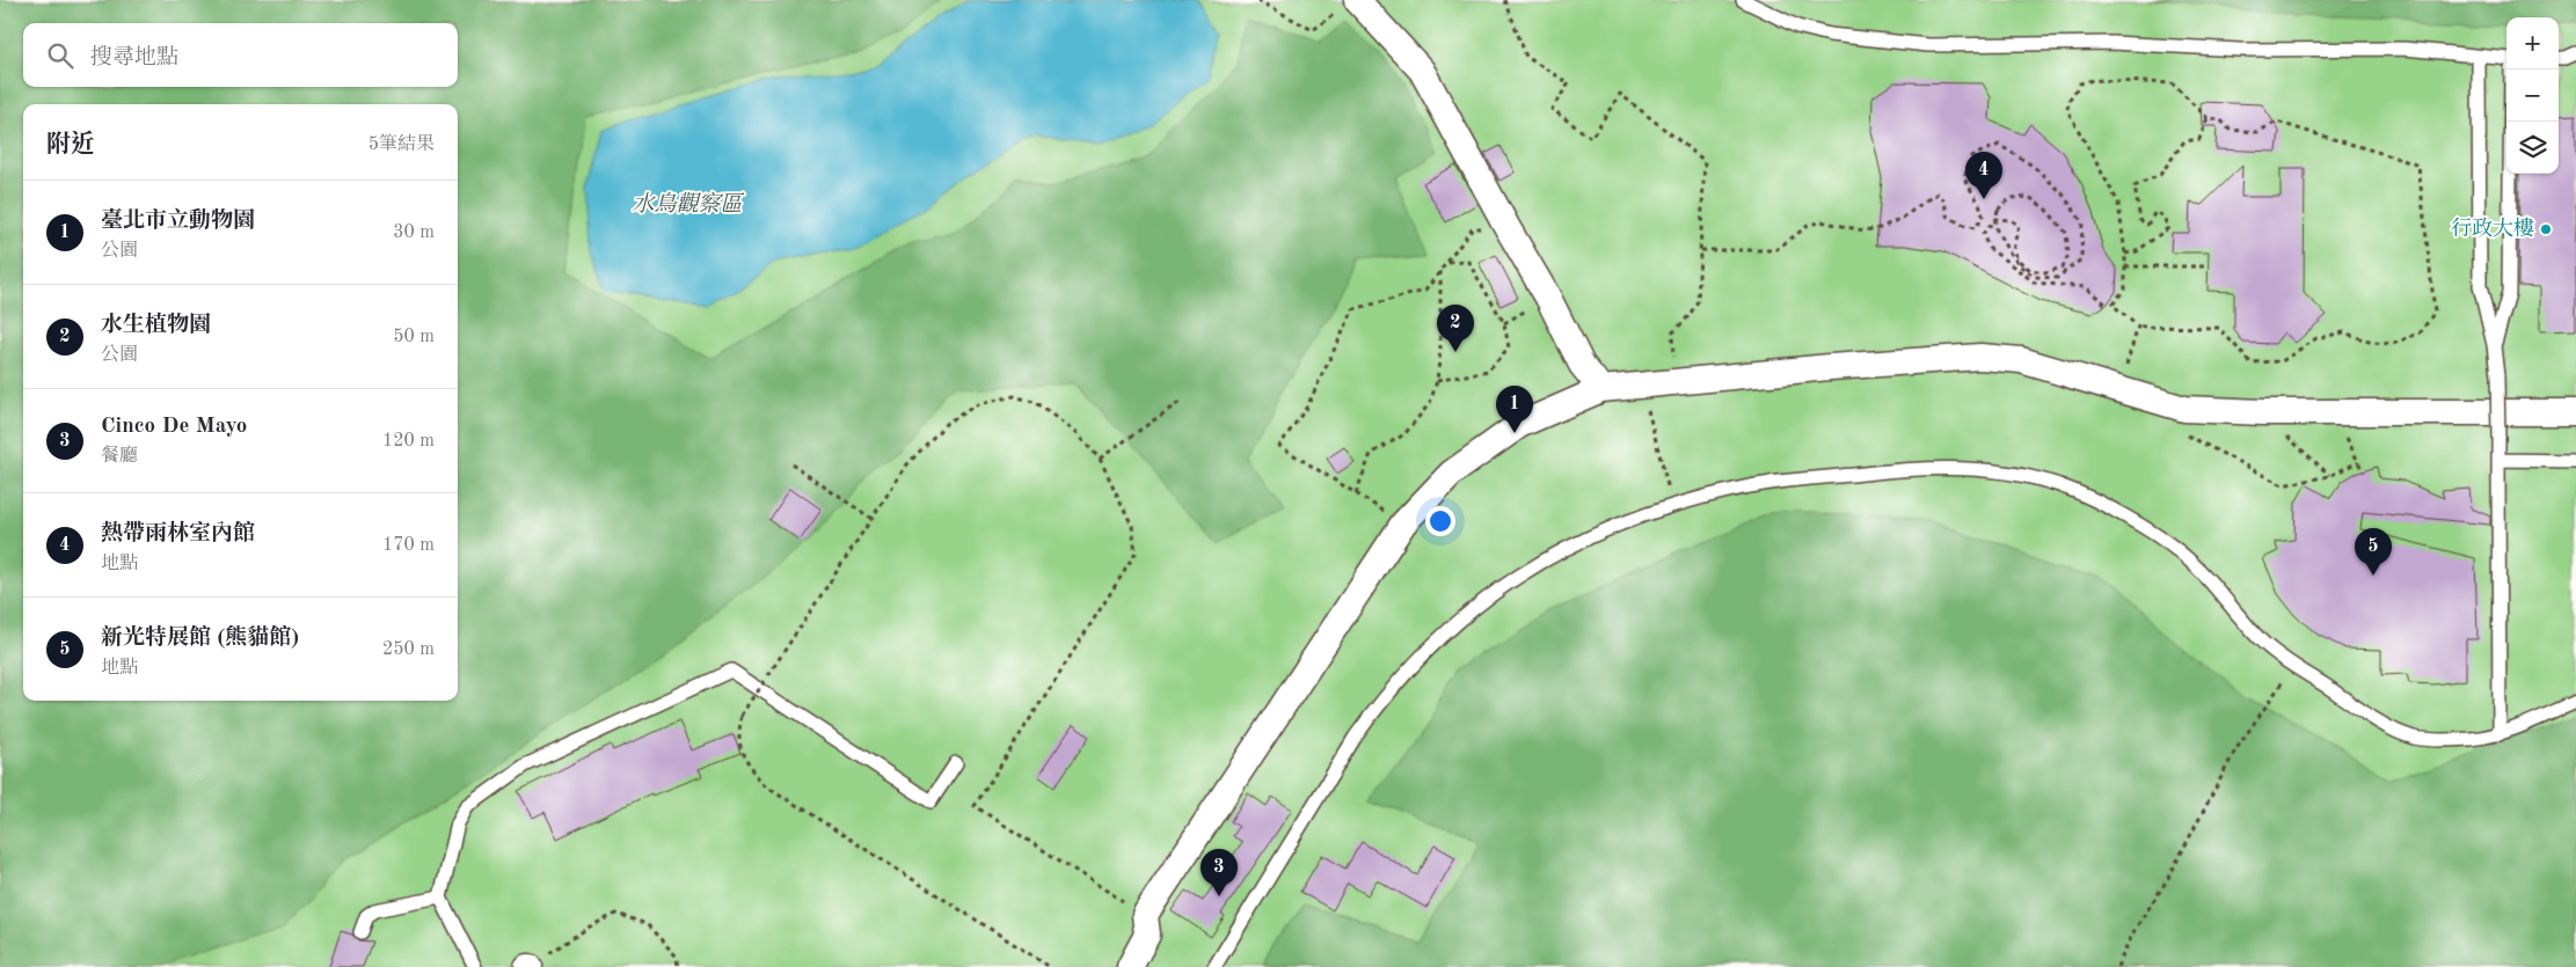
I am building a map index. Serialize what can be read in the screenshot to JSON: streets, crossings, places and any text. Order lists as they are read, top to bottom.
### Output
{
  "water": ["水鳥觀察區"],
  "places": ["行政大樓"],
  "page": {
    "map_buttons": ["+", "−"],
    "search": "搜尋地點",
    "heading": ["附近", "5筆結果"],
    "pins": [
      "4",
      "2",
      "1",
      "5",
      "3"
    ],
    "list": [
      {
        "mark": "1",
        "name": "臺北市立動物園",
        "note": "公園",
        "value": "30 m"
      },
      {
        "mark": "2",
        "name": "水生植物園",
        "note": "公園",
        "value": "50 m"
      },
      {
        "mark": "3",
        "name": "Cinco De Mayo",
        "note": "餐廳",
        "value": "120 m"
      },
      {
        "mark": "4",
        "name": "熱帶雨林室內館",
        "note": "地點",
        "value": "170 m"
      },
      {
        "mark": "5",
        "name": "新光特展館 (熊貓館)",
        "note": "地點",
        "value": "250 m"
      }
    ]
  }
}
